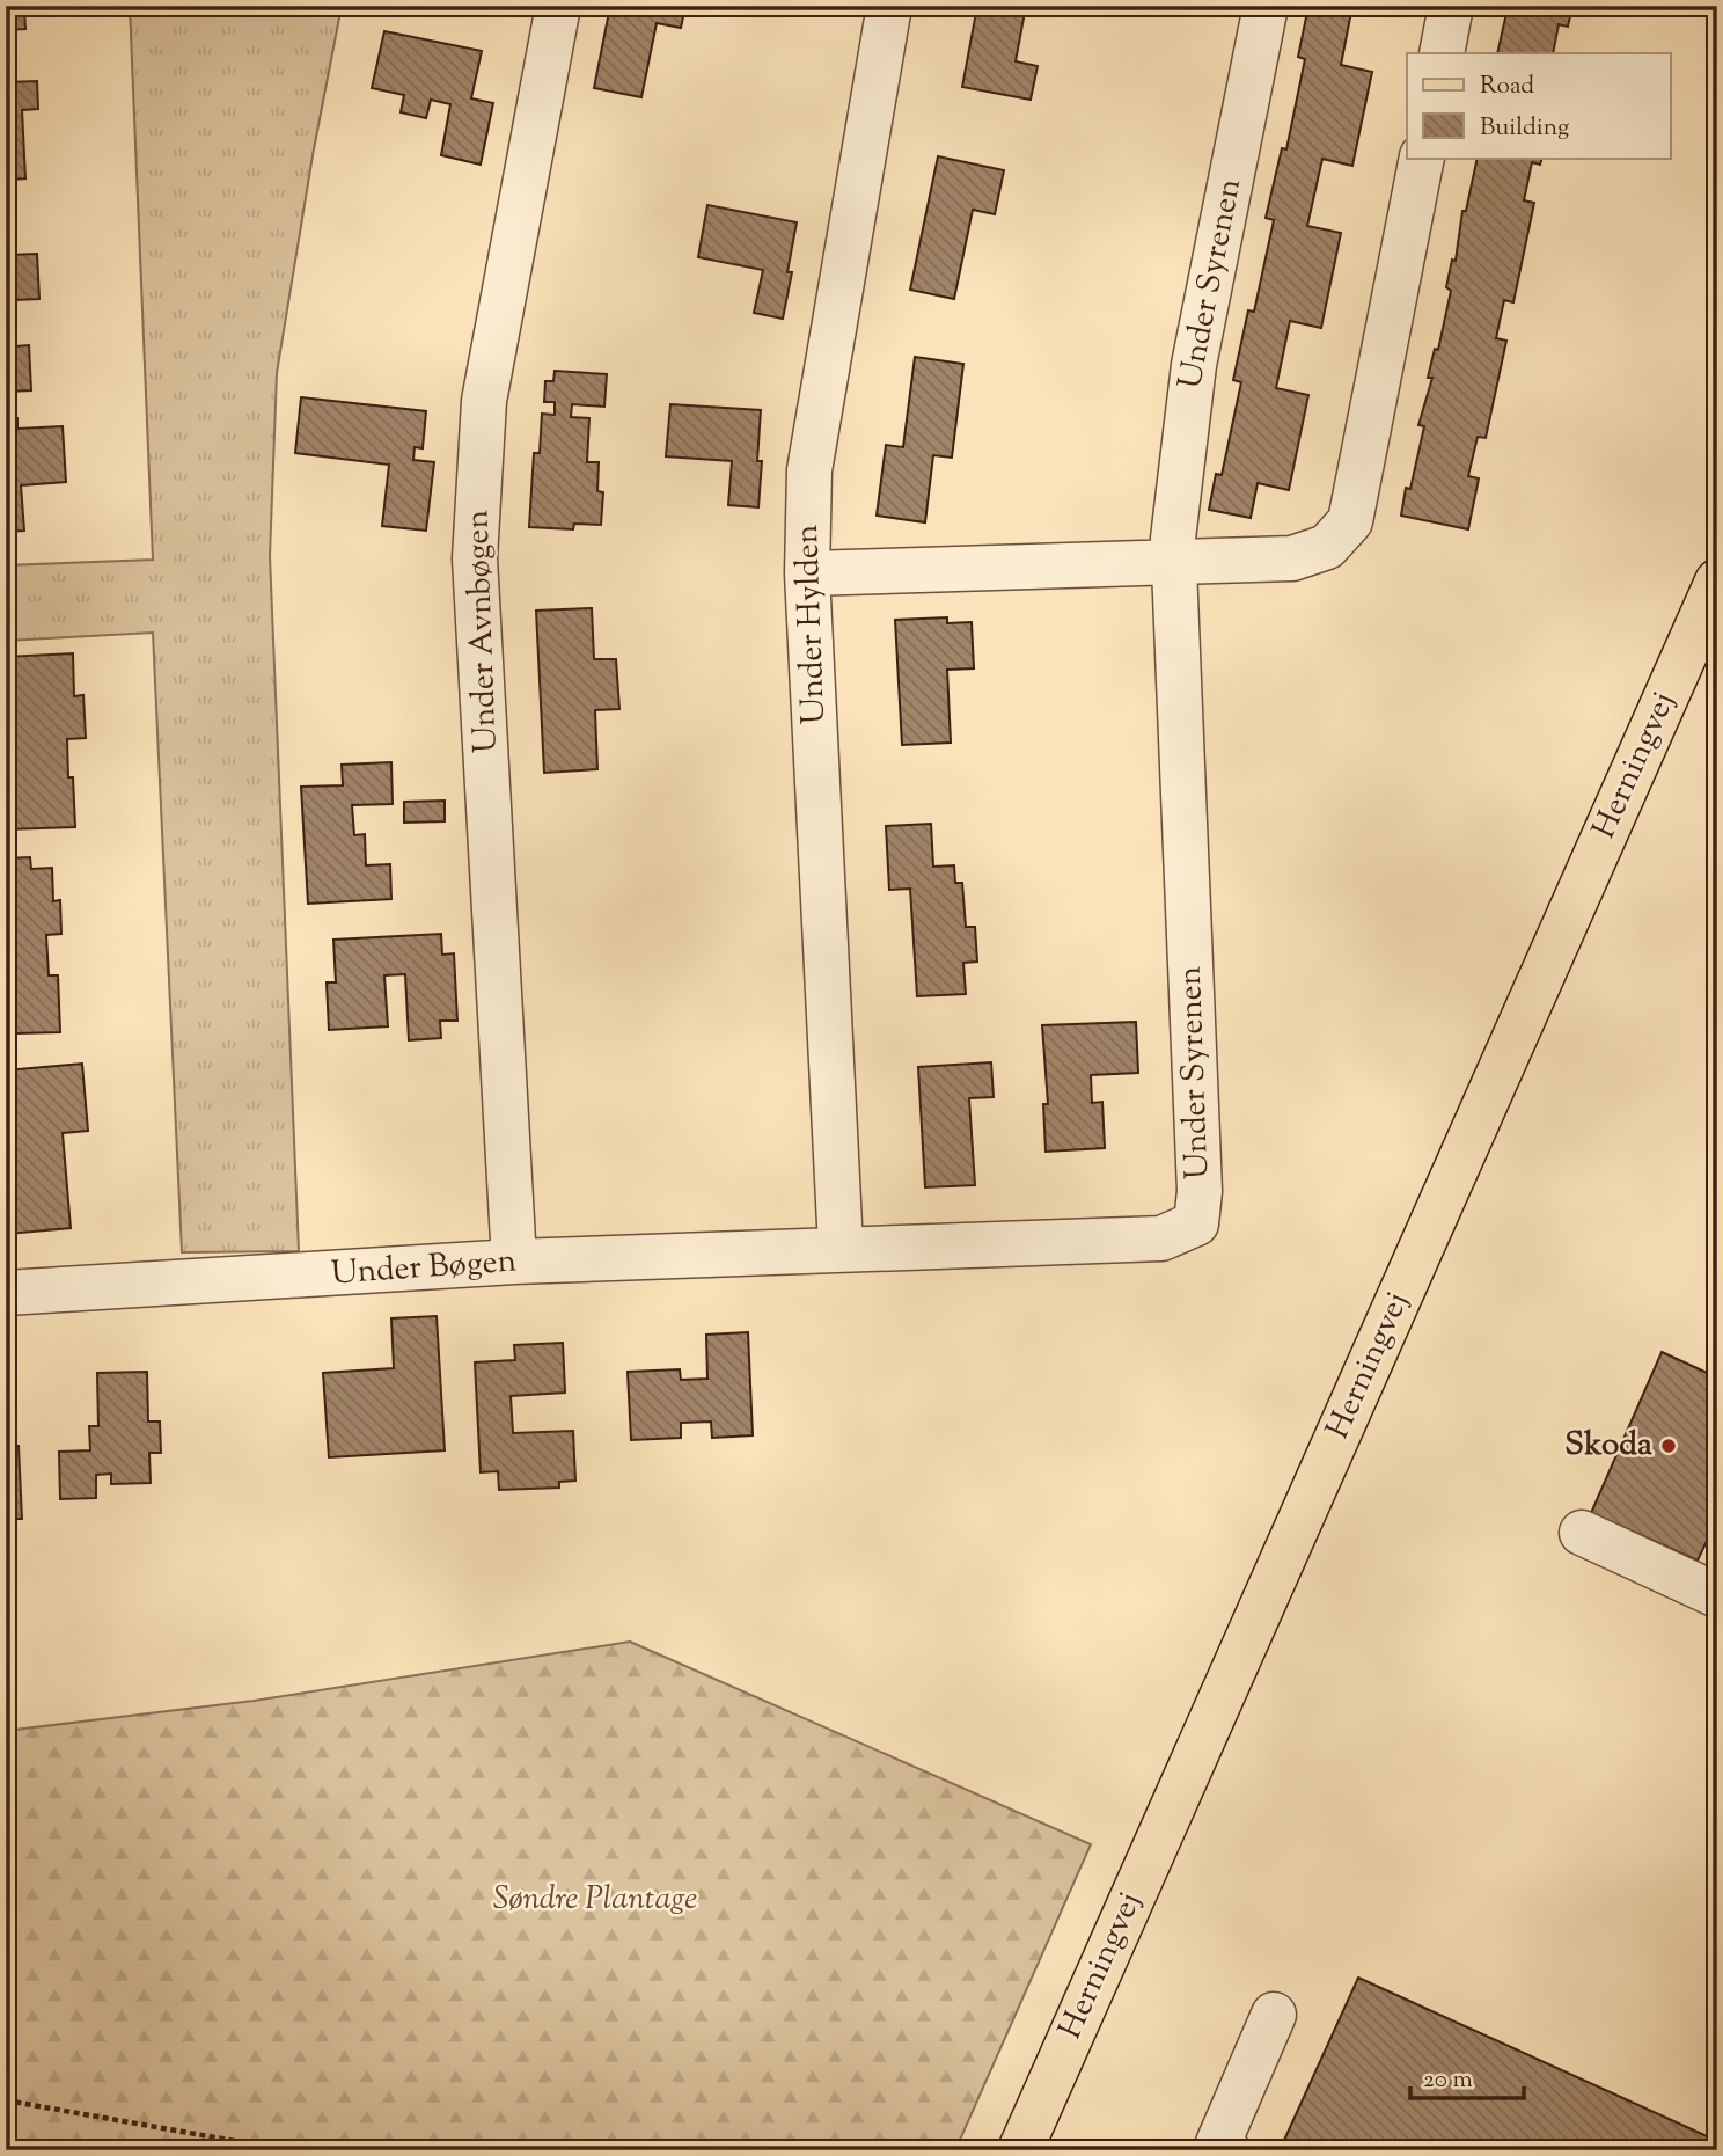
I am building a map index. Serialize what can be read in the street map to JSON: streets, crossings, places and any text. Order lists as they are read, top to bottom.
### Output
{
  "streets": {
    "main road": ["Herningvej"],
    "street": [
      "Under Syrenen",
      "Under Hylden",
      "Under Avnbøgen",
      "Under Bøgen"
    ]
  },
  "crossings": [
    ["Under Syrenen", "Under Hylden"],
    ["Under Syrenen", "Under Bøgen"],
    ["Under Hylden", "Under Bøgen"],
    ["Under Avnbøgen", "Under Bøgen"]
  ],
  "parks": ["Søndre Plantage"],
  "places": ["Skoda"],
  "legend": ["Road", "Building"],
  "scale_bar": "20 m"
}
